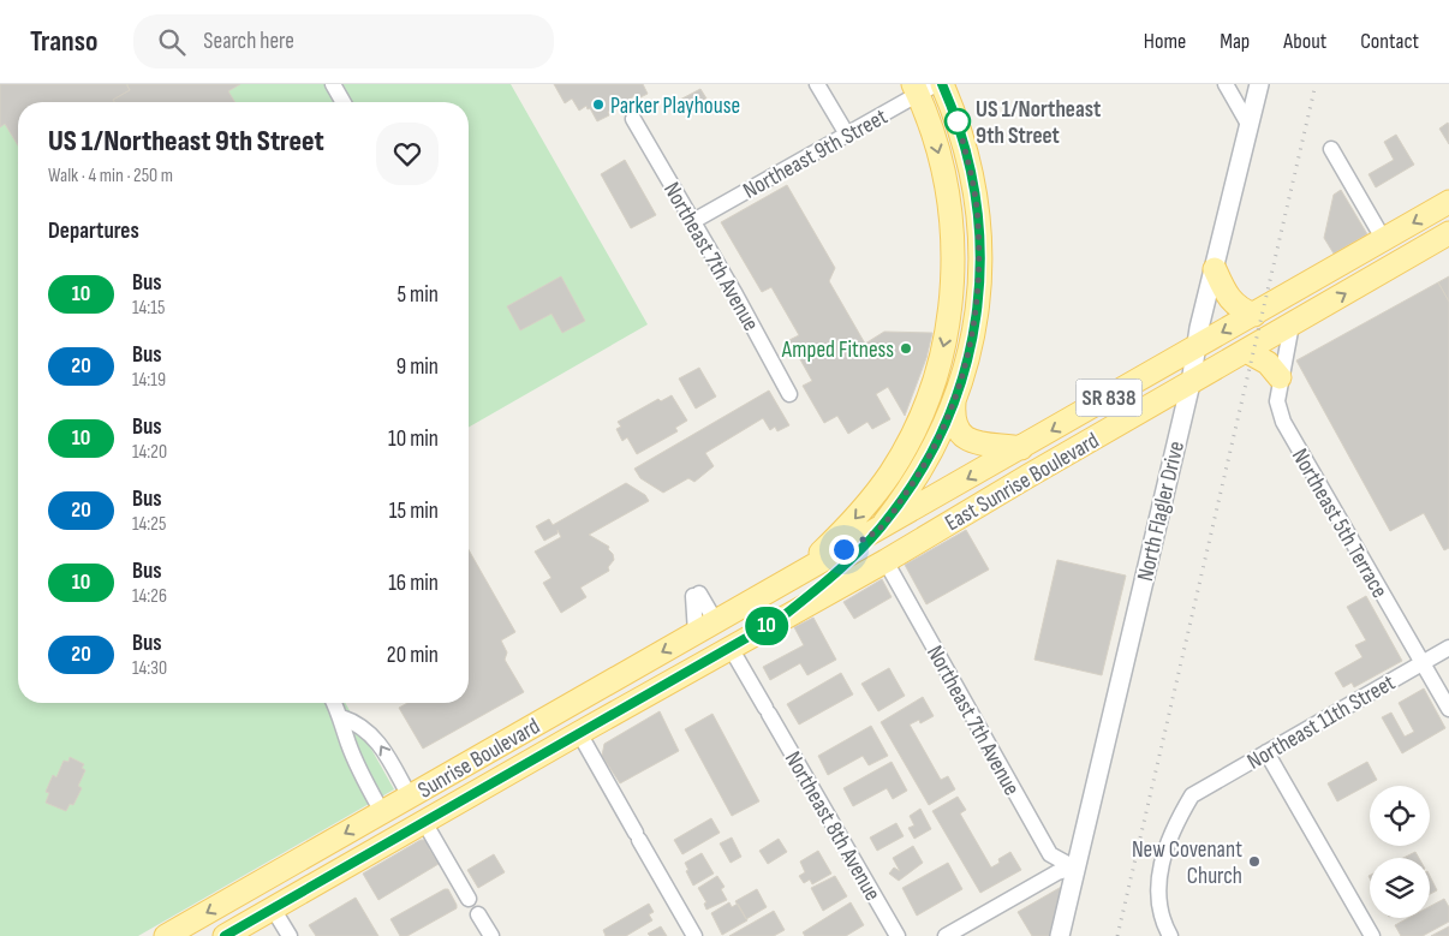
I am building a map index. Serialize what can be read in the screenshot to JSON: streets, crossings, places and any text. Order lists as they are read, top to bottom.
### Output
{
  "streets": {
    "main road": ["SR 838", "East Sunrise Boulevard", "Sunrise Boulevard"],
    "street": [
      "Northeast 9th Street",
      "Northeast 7th Avenue",
      "North Flagler Drive",
      "Northeast 5th Terrace",
      "Northeast 11th Street",
      "Northeast 8th Avenue"
    ]
  },
  "crossings": [
    ["Northeast 9th Street", "Northeast 7th Avenue"],
    ["Northeast 7th Avenue", "East Sunrise Boulevard"],
    ["Northeast 7th Avenue", "North Flagler Drive"],
    ["East Sunrise Boulevard", "North Flagler Drive"],
    ["East Sunrise Boulevard", "Northeast 5th Terrace"],
    ["East Sunrise Boulevard", "Sunrise Boulevard"],
    ["Northeast 5th Terrace", "Northeast 11th Street"],
    ["Sunrise Boulevard", "Northeast 8th Avenue"]
  ],
  "places": [
    "Parker Playhouse",
    "US 1/Northeast 9th Street",
    "Amped Fitness",
    "New Covenant Church"
  ],
  "lines": ["bus line 10"],
  "page": {
    "header": "Transo",
    "search": "Search here",
    "nav": [
      "Home",
      "Map",
      "About",
      "Contact"
    ],
    "on_map": "10",
    "heading": [
      ["US 1/Northeast 9th Street", "Walk · 4 min · 250 m"],
      "Departures"
    ],
    "list": [
      {
        "mark": "10",
        "name": "Bus",
        "note": "14:15",
        "value": "5 min"
      },
      {
        "mark": "20",
        "name": "Bus",
        "note": "14:19",
        "value": "9 min"
      },
      {
        "mark": "10",
        "name": "Bus",
        "note": "14:20",
        "value": "10 min"
      },
      {
        "mark": "20",
        "name": "Bus",
        "note": "14:25",
        "value": "15 min"
      },
      {
        "mark": "10",
        "name": "Bus",
        "note": "14:26",
        "value": "16 min"
      },
      {
        "mark": "20",
        "name": "Bus",
        "note": "14:30",
        "value": "20 min"
      }
    ]
  }
}
